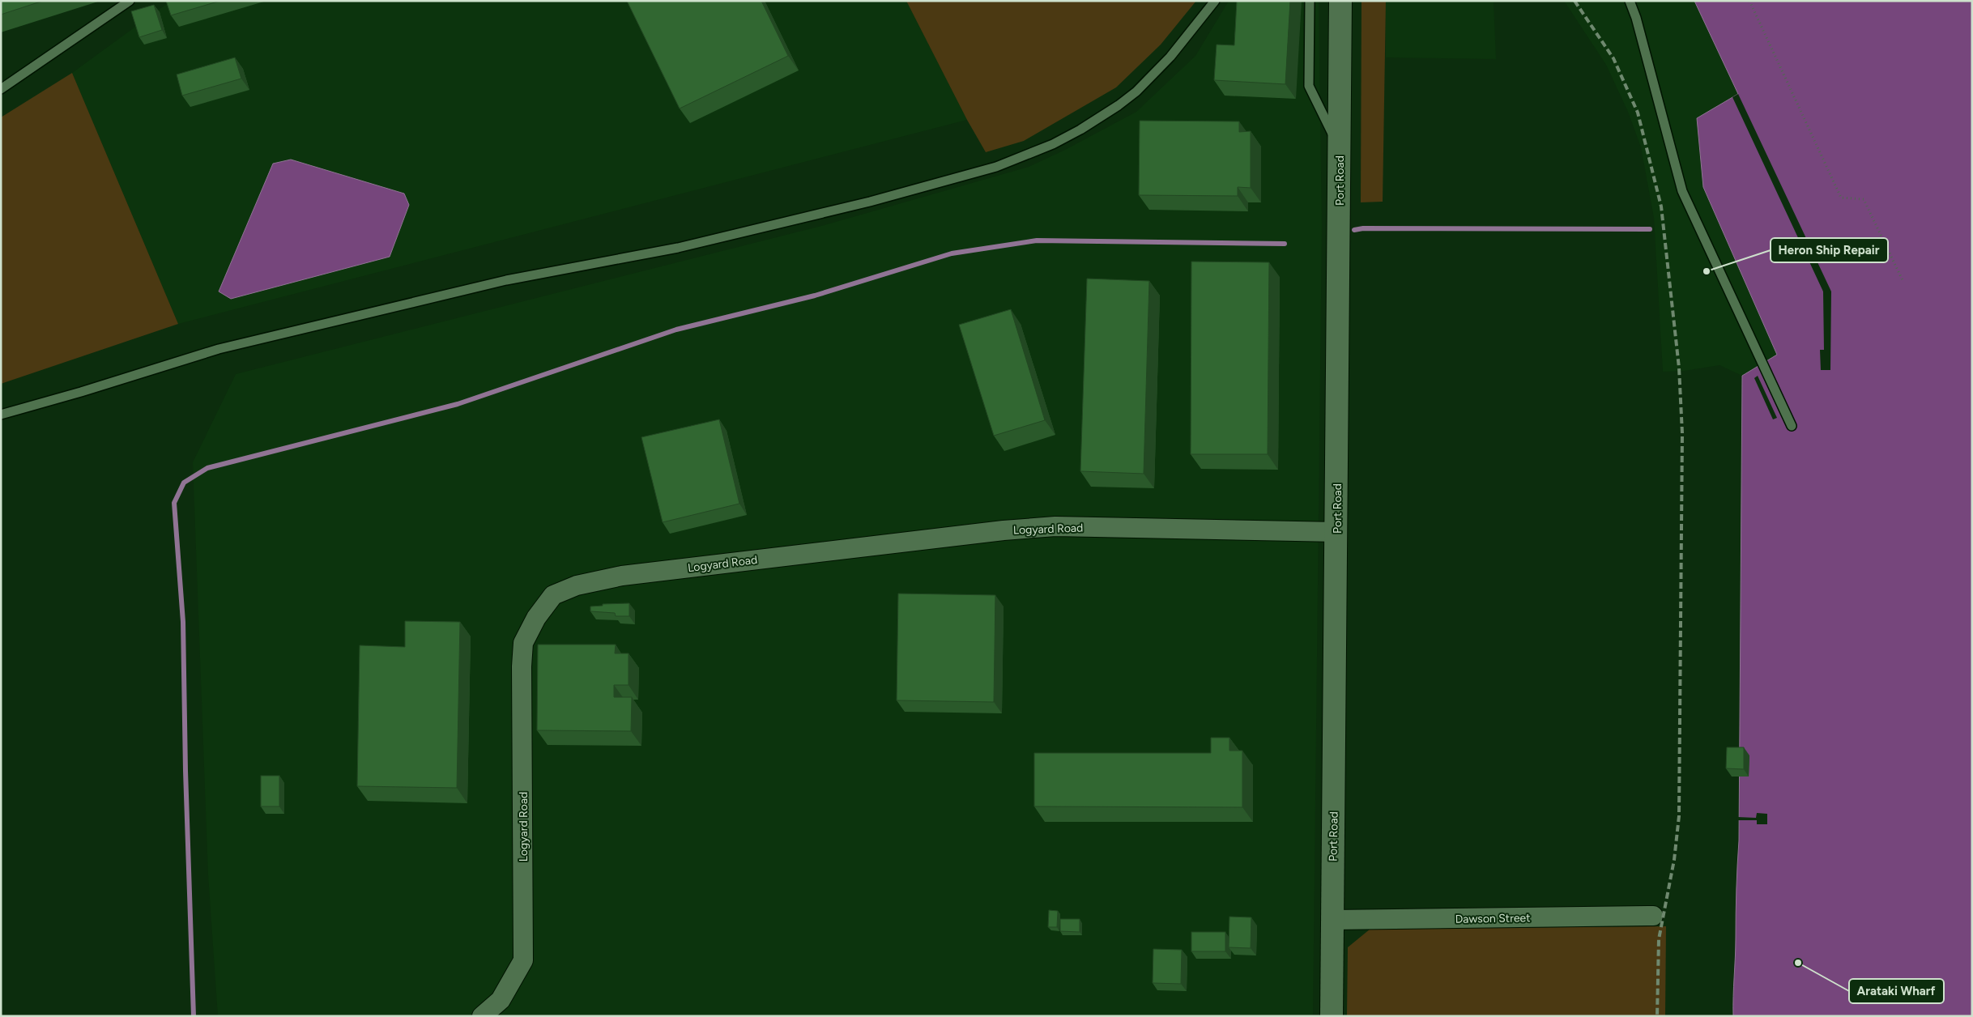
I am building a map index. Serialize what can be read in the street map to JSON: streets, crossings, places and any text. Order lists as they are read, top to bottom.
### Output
{
  "streets": {
    "main road": ["Port Road"],
    "street": ["Logyard Road", "Dawson Street"]
  },
  "crossings": [
    ["Port Road", "Logyard Road"],
    ["Port Road", "Dawson Street"]
  ],
  "places": ["Heron Ship Repair", "Arataki Wharf"]
}
